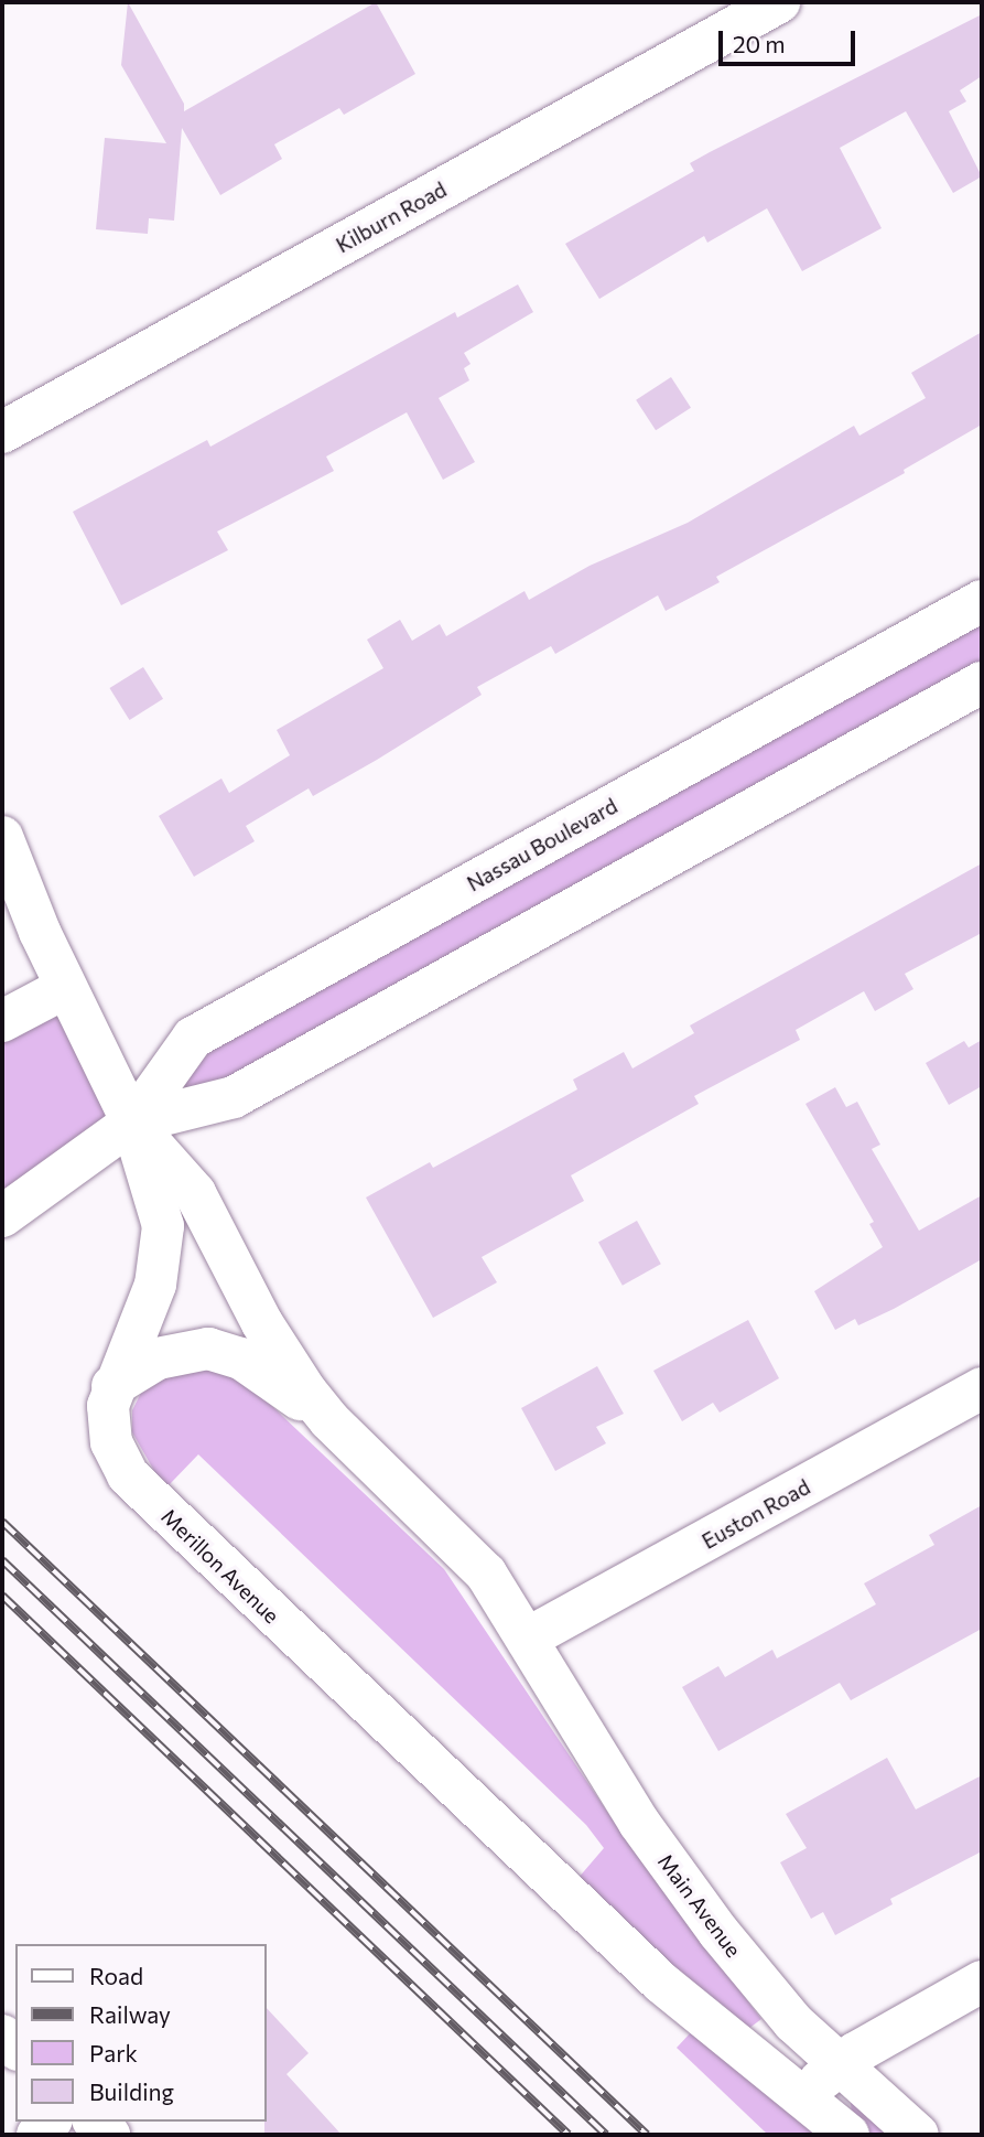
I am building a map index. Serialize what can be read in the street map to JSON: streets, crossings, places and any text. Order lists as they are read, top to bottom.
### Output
{
  "streets": {
    "street": [
      "Kilburn Road",
      "Nassau Boulevard",
      "Euston Road",
      "Merillon Avenue",
      "Main Avenue"
    ]
  },
  "crossings": [
    ["Nassau Boulevard", "Merillon Avenue"],
    ["Euston Road", "Merillon Avenue"],
    ["Euston Road", "Main Avenue"],
    ["Merillon Avenue", "Main Avenue"]
  ],
  "legend": [
    "Road",
    "Railway",
    "Park",
    "Building"
  ],
  "scale_bar": "20 m"
}
